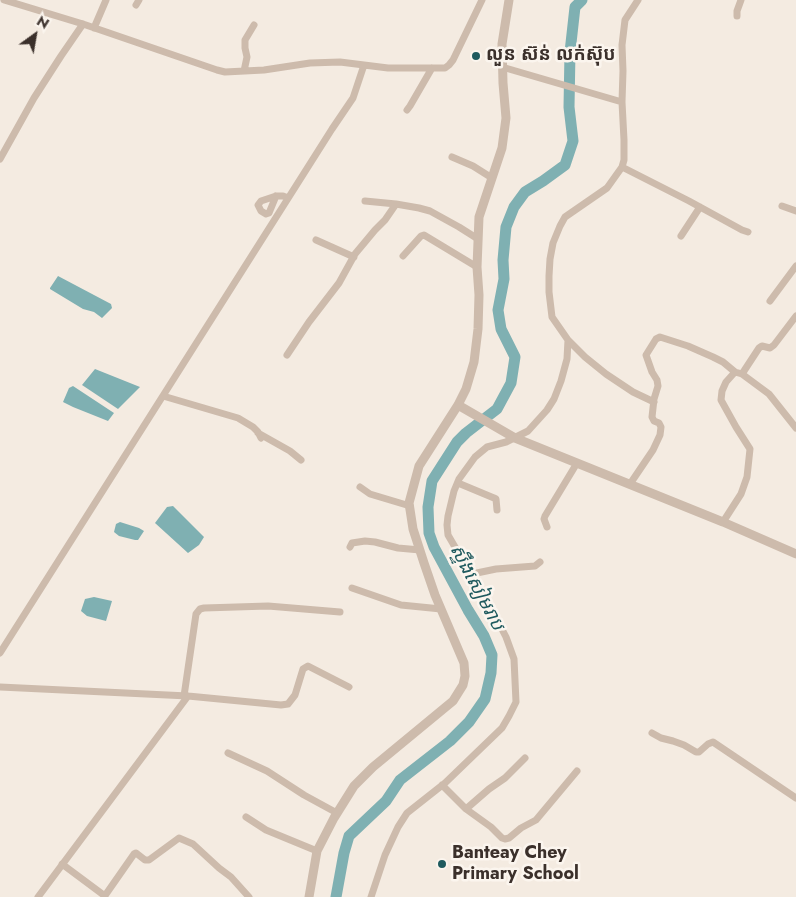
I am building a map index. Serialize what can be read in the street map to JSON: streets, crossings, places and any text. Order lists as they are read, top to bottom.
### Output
{
  "water": ["ស្ទឹងសៀមរាប"],
  "places": ["លួន ស៊ន់ លក់ស៊ុប", "Banteay Chey Primary School"],
  "north": "top right"
}
